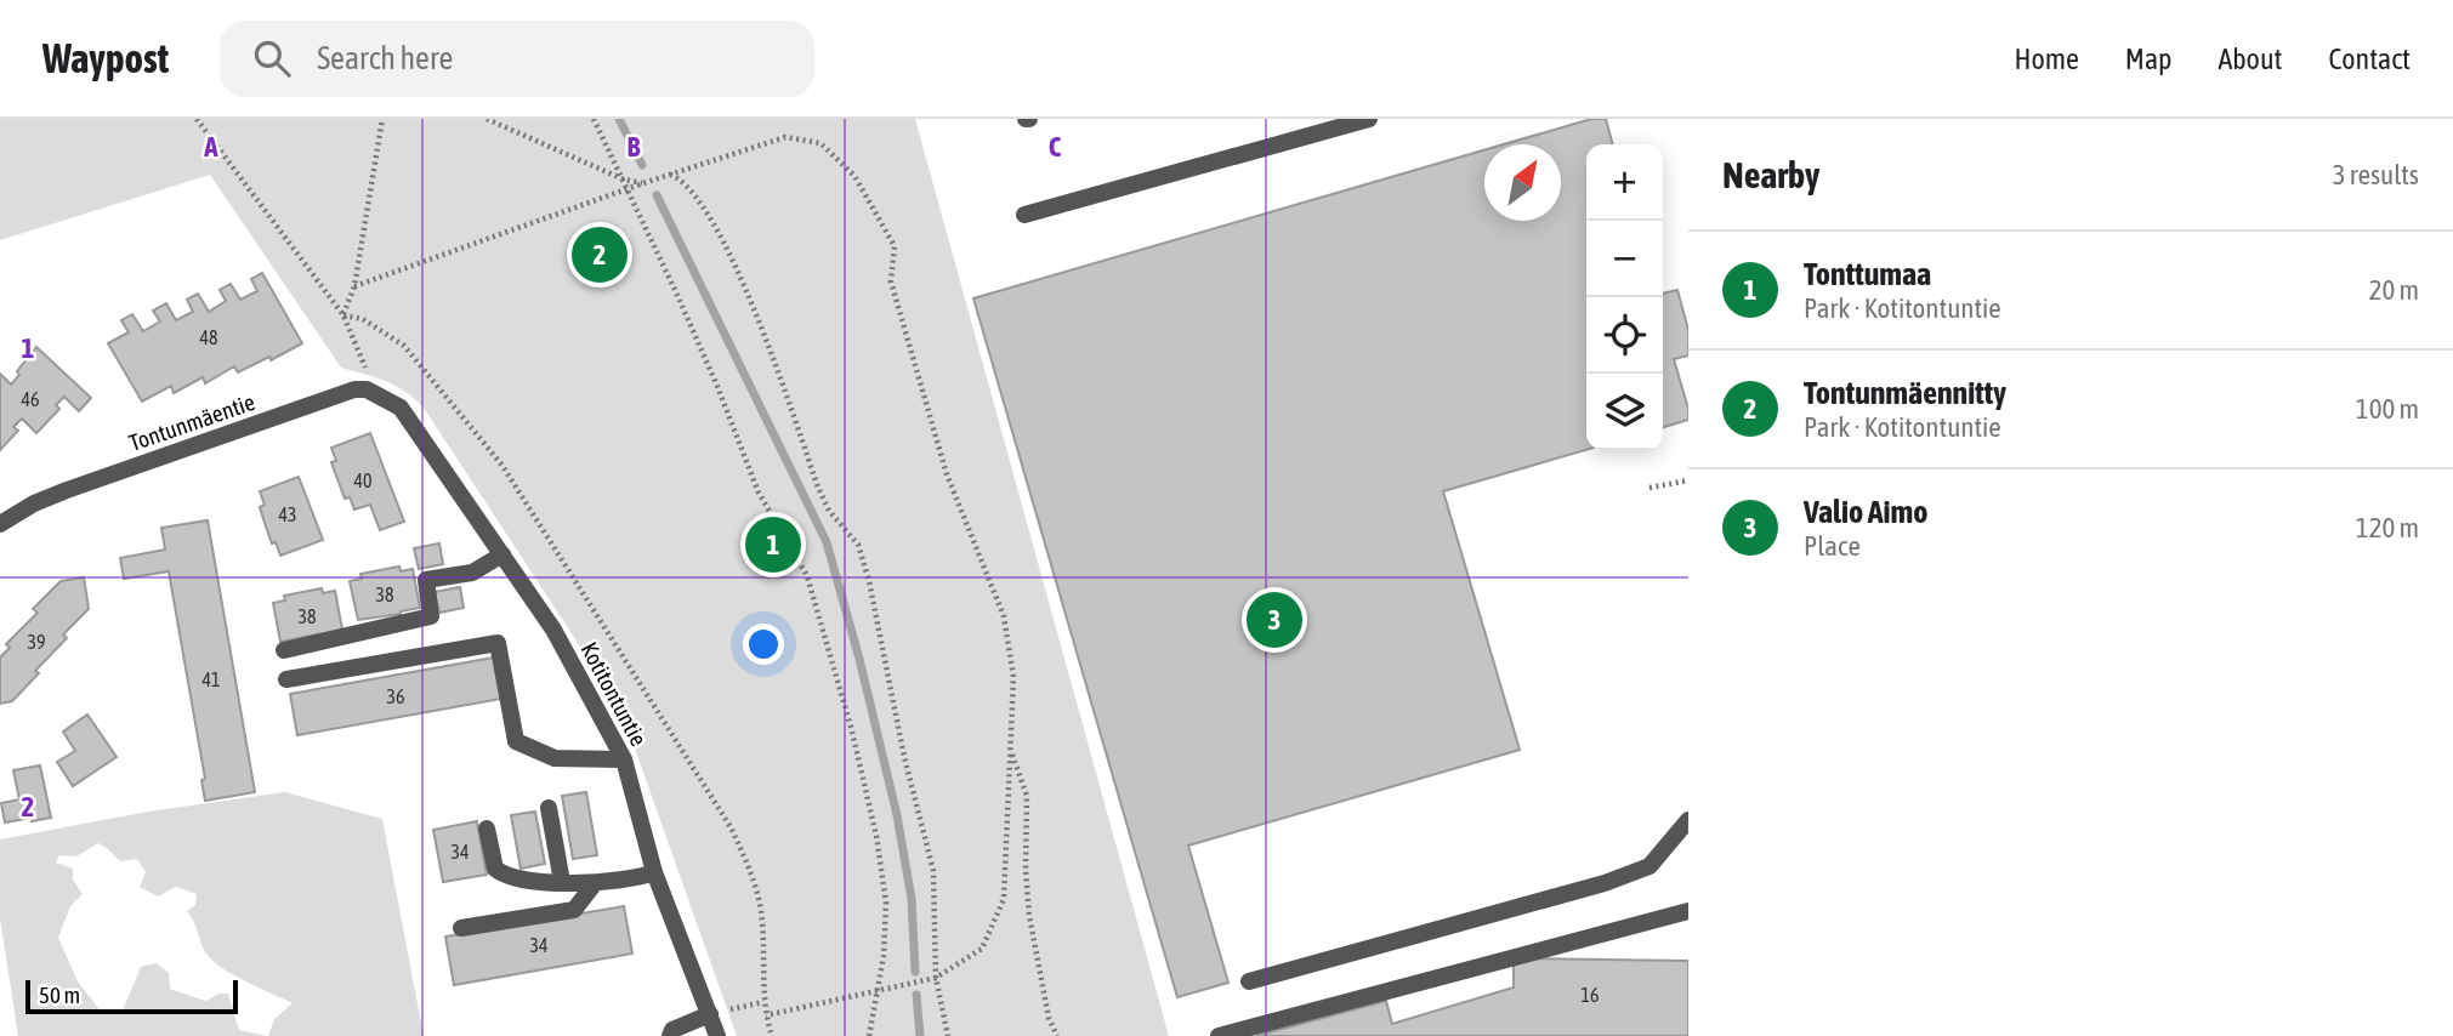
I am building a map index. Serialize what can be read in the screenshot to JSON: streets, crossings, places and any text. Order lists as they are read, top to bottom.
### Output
{
  "streets": {
    "street": ["Tontunmäentie", "Kotitontuntie"]
  },
  "crossings": [
    ["Tontunmäentie", "Kotitontuntie"]
  ],
  "house_numbers": [
    "48",
    "46",
    "40",
    "43",
    "38",
    "38",
    "39",
    "41",
    "36",
    "34",
    "34",
    "16"
  ],
  "scale_bar": "50 m",
  "north": "top right",
  "page": {
    "header": "Waypost",
    "search": "Search here",
    "nav": [
      "Home",
      "Map",
      "About",
      "Contact"
    ],
    "heading": ["Nearby", "3 results"],
    "map_buttons": ["+", "−"],
    "pins": ["2", "1", "3"],
    "list": [
      {
        "mark": "1",
        "name": "Tonttumaa",
        "note": "Park · Kotitontuntie",
        "value": "20 m"
      },
      {
        "mark": "2",
        "name": "Tontunmäennitty",
        "note": "Park · Kotitontuntie",
        "value": "100 m"
      },
      {
        "mark": "3",
        "name": "Valio Aimo",
        "note": "Place",
        "value": "120 m"
      }
    ],
    "scale": "50 m"
  },
  "grid": {
    "columns": ["A", "B", "C"],
    "rows": ["1", "2"]
  }
}
